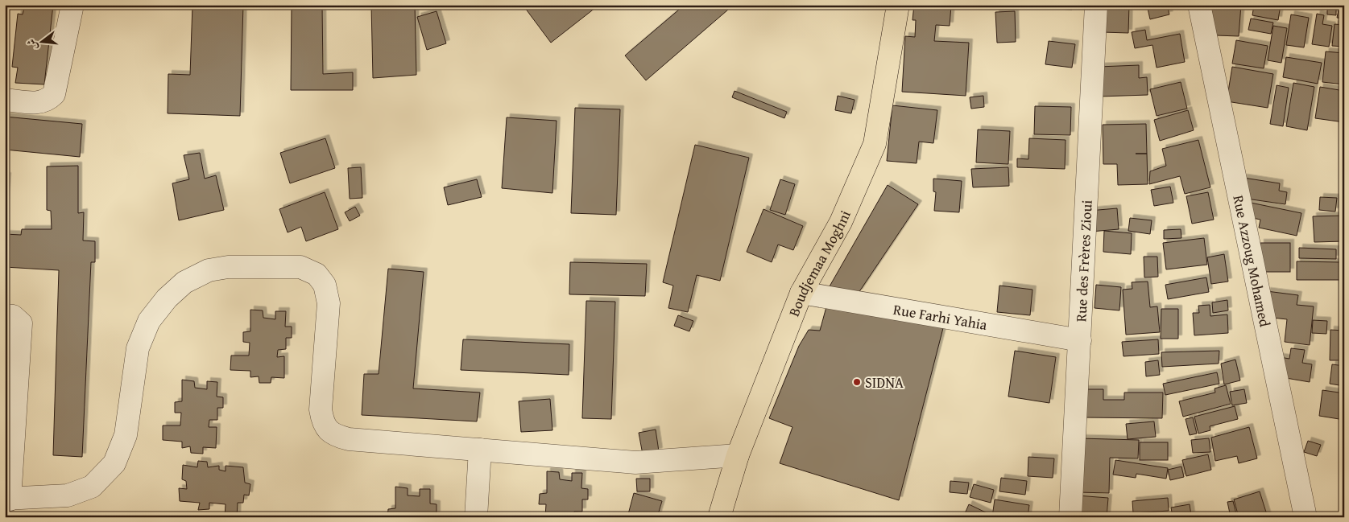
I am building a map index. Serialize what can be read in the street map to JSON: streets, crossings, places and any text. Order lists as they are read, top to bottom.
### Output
{
  "streets": {
    "main road": ["Boudjemaa Moghni"],
    "street": ["Rue Azzoug Mohamed", "Rue des Frères Zioui", "Rue Farhi Yahia"]
  },
  "crossings": [
    ["Rue des Frères Zioui", "Rue Farhi Yahia"],
    ["Boudjemaa Moghni", "Rue Farhi Yahia"]
  ],
  "places": ["SIDNA"],
  "north": "left"
}
